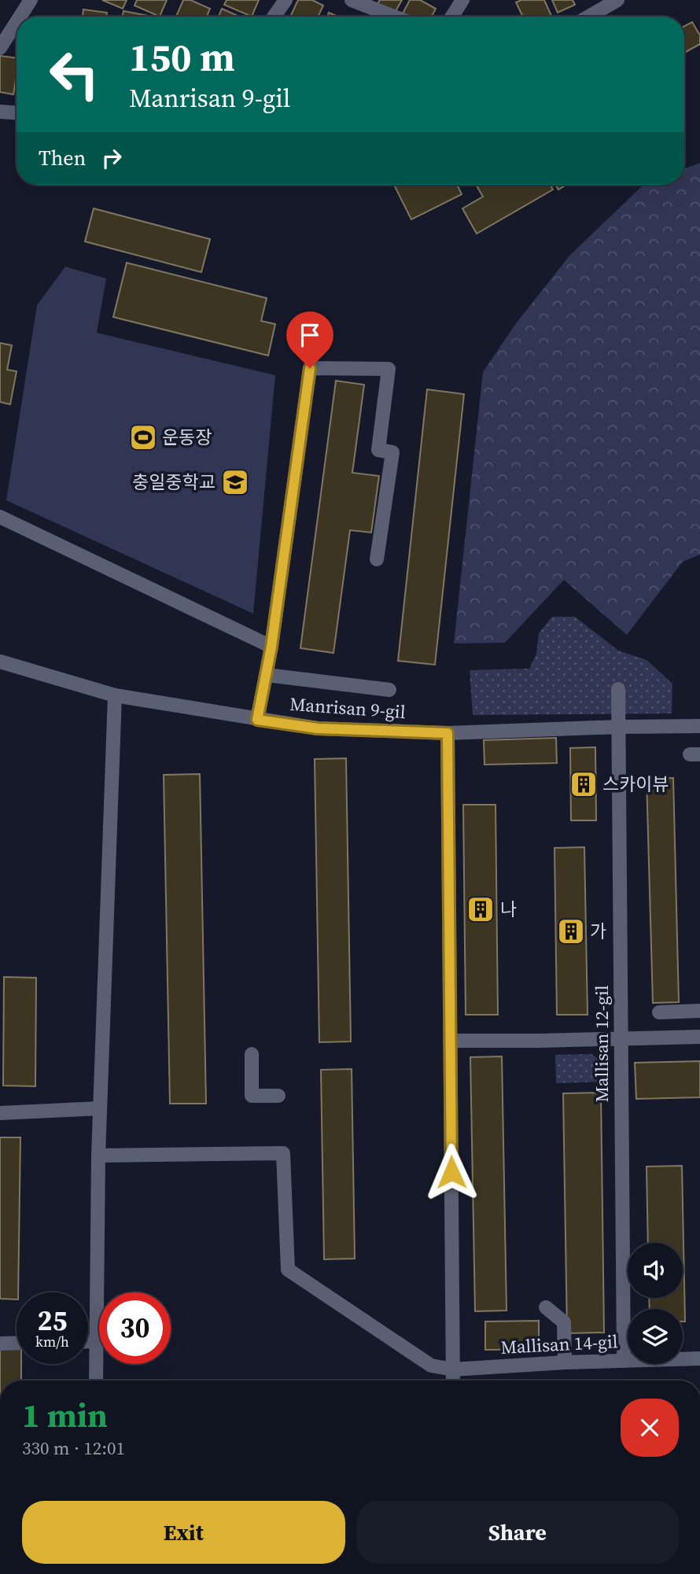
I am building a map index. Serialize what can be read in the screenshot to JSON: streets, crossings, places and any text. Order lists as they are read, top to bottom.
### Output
{
  "streets": {
    "street": ["Manrisan 9-gil", "Mallisan 12-gil", "Mallisan 14-gil"]
  },
  "crossings": [
    ["Manrisan 9-gil", "Mallisan 12-gil"],
    ["Mallisan 12-gil", "Mallisan 14-gil"]
  ],
  "places": {
    "sports": ["운동장"],
    "school or university": ["충일중학교"],
    "building": ["스카이뷰", "나", "가"]
  },
  "page": {
    "turn": ["150 m", "Manrisan 9-gil"],
    "then": "Then",
    "speed": "25 km/h",
    "limit": "30",
    "heading": ["1 min", "330 m · 12:01"],
    "buttons": ["Exit", "Share"]
  }
}
